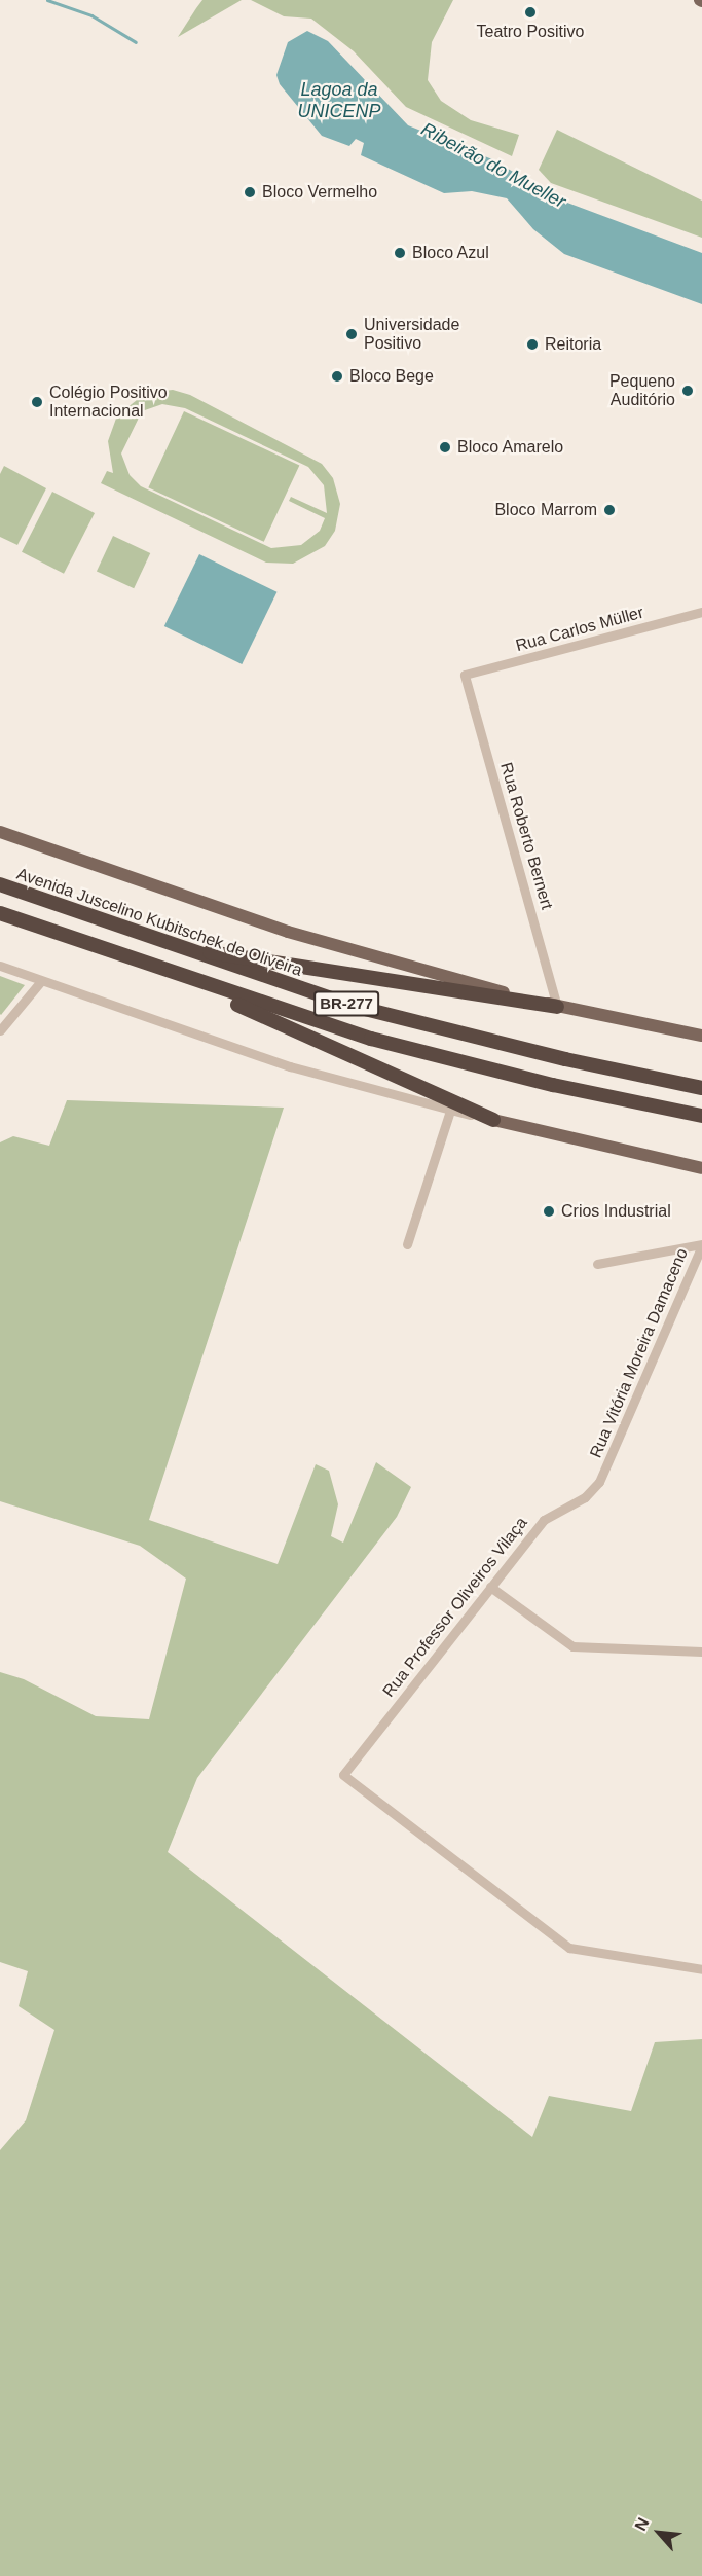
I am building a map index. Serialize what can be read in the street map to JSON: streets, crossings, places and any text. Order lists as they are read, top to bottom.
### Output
{
  "streets": {
    "highway": ["Avenida Juscelino Kubitschek de Oliveira", "BR-277"],
    "street": [
      "Rua Carlos Müller",
      "Rua Roberto Bernert",
      "Rua Vitória Moreira Damaceno",
      "Rua Professor Oliveiros Vilaça"
    ]
  },
  "crossings": [
    ["Rua Carlos Müller", "Rua Roberto Bernert"],
    ["Rua Vitória Moreira Damaceno", "Rua Professor Oliveiros Vilaça"]
  ],
  "water": ["Lagoa da UNICENP", "Ribeirão do Mueller"],
  "places": [
    "Teatro Positivo",
    "Bloco Vermelho",
    "Bloco Azul",
    "Universidade Positivo",
    "Reitoria",
    "Bloco Bege",
    "Pequeno Auditório",
    "Colégio Positivo Internacional",
    "Bloco Amarelo",
    "Bloco Marrom",
    "Crios Industrial"
  ],
  "north": "top left"
}
